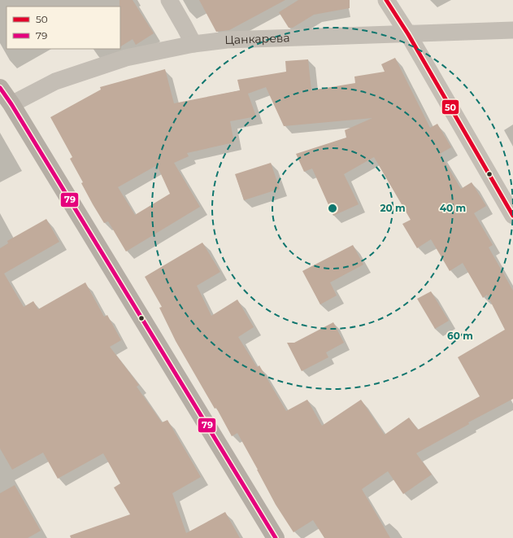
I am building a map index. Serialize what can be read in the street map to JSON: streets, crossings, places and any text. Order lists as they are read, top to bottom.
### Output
{
  "streets": {
    "street": ["Цанкарева"]
  },
  "lines": ["transit line 50", "transit line 79"],
  "legend": ["50", "79"],
  "rings": ["20 m", "40 m", "60 m"]
}
